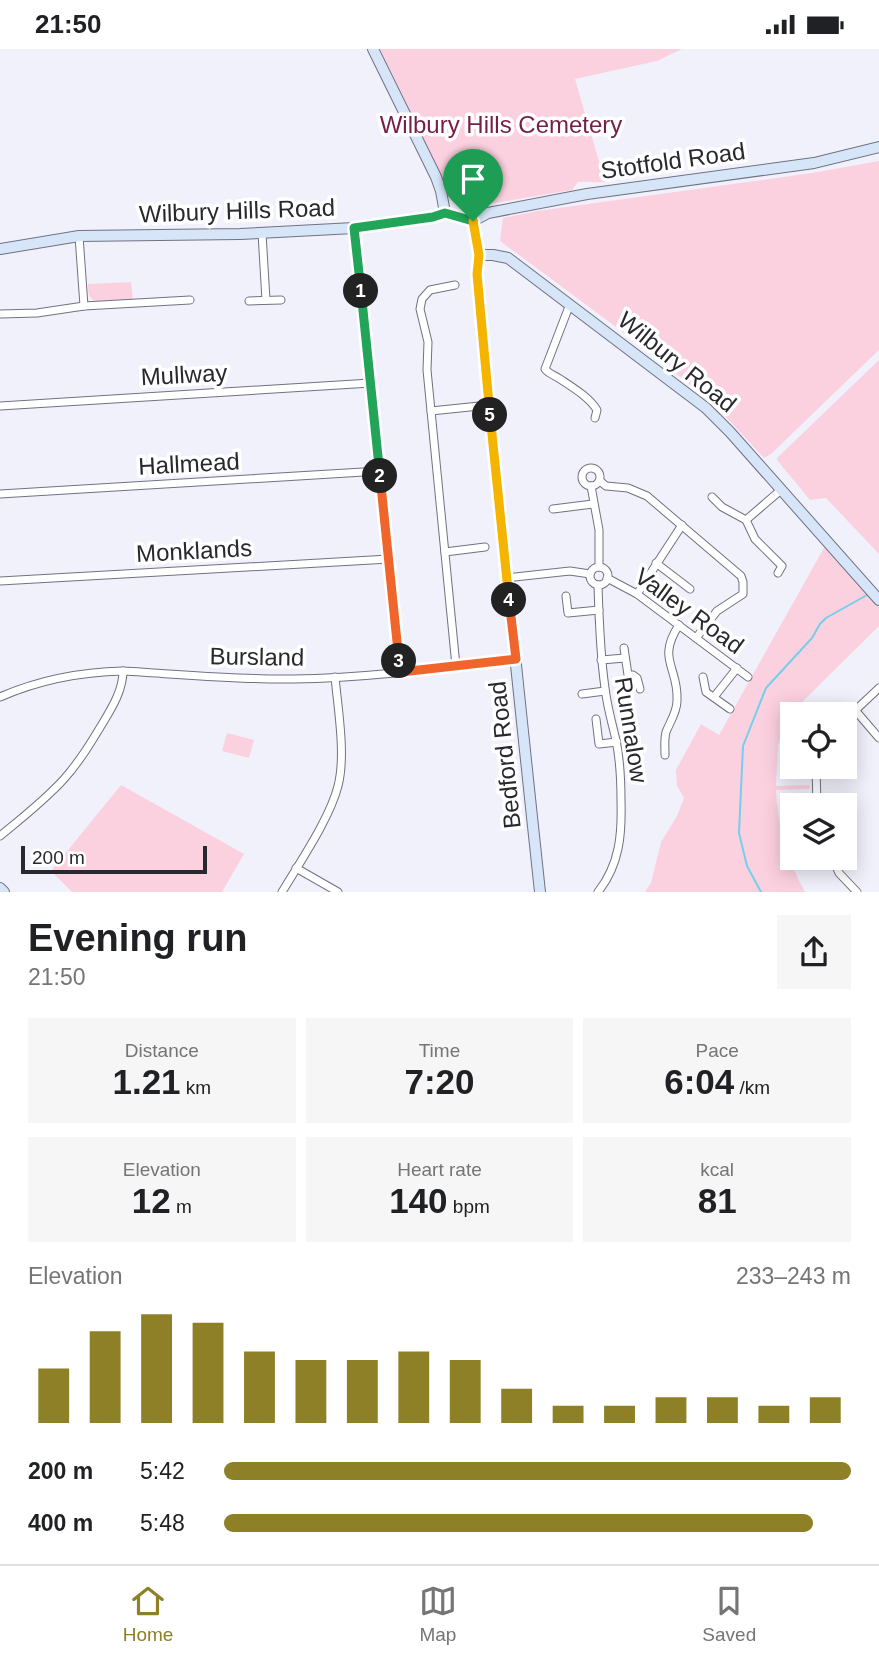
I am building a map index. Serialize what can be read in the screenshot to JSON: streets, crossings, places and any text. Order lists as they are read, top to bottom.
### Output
{
  "streets": {
    "street": [
      "Stotfold Road",
      "Wilbury Hills Road",
      "Wilbury Road",
      "Mullway",
      "Hallmead",
      "Monklands",
      "Valley Road",
      "Bursland",
      "Runnalow",
      "Bedford Road"
    ]
  },
  "crossings": [
    ["Stotfold Road", "Wilbury Hills Road"],
    ["Stotfold Road", "Bedford Road"],
    ["Wilbury Hills Road", "Bedford Road"],
    ["Wilbury Road", "Bedford Road"],
    ["Valley Road", "Runnalow"],
    ["Bursland", "Bedford Road"]
  ],
  "parks": ["Wilbury Hills Cemetery"],
  "scale_bar": "200 m",
  "page": {
    "status": "21:50",
    "pins": [
      "1",
      "5",
      "2",
      "4",
      "3"
    ],
    "scale": "200 m",
    "heading": ["Evening run", "21:50"],
    "stats": [
      ["Distance", "1.21 km"],
      ["Time", "7:20"],
      ["Pace", "6:04 /km"],
      ["Elevation", "12 m"],
      ["Heart rate", "140 bpm"],
      ["kcal", "81"]
    ],
    "chart": ["Elevation", "233–243 m"],
    "list": [
      {
        "name": "200 m",
        "note": "5:42"
      },
      {
        "name": "400 m",
        "note": "5:48"
      }
    ],
    "tabs": ["Home", "Map", "Saved"]
  }
}
